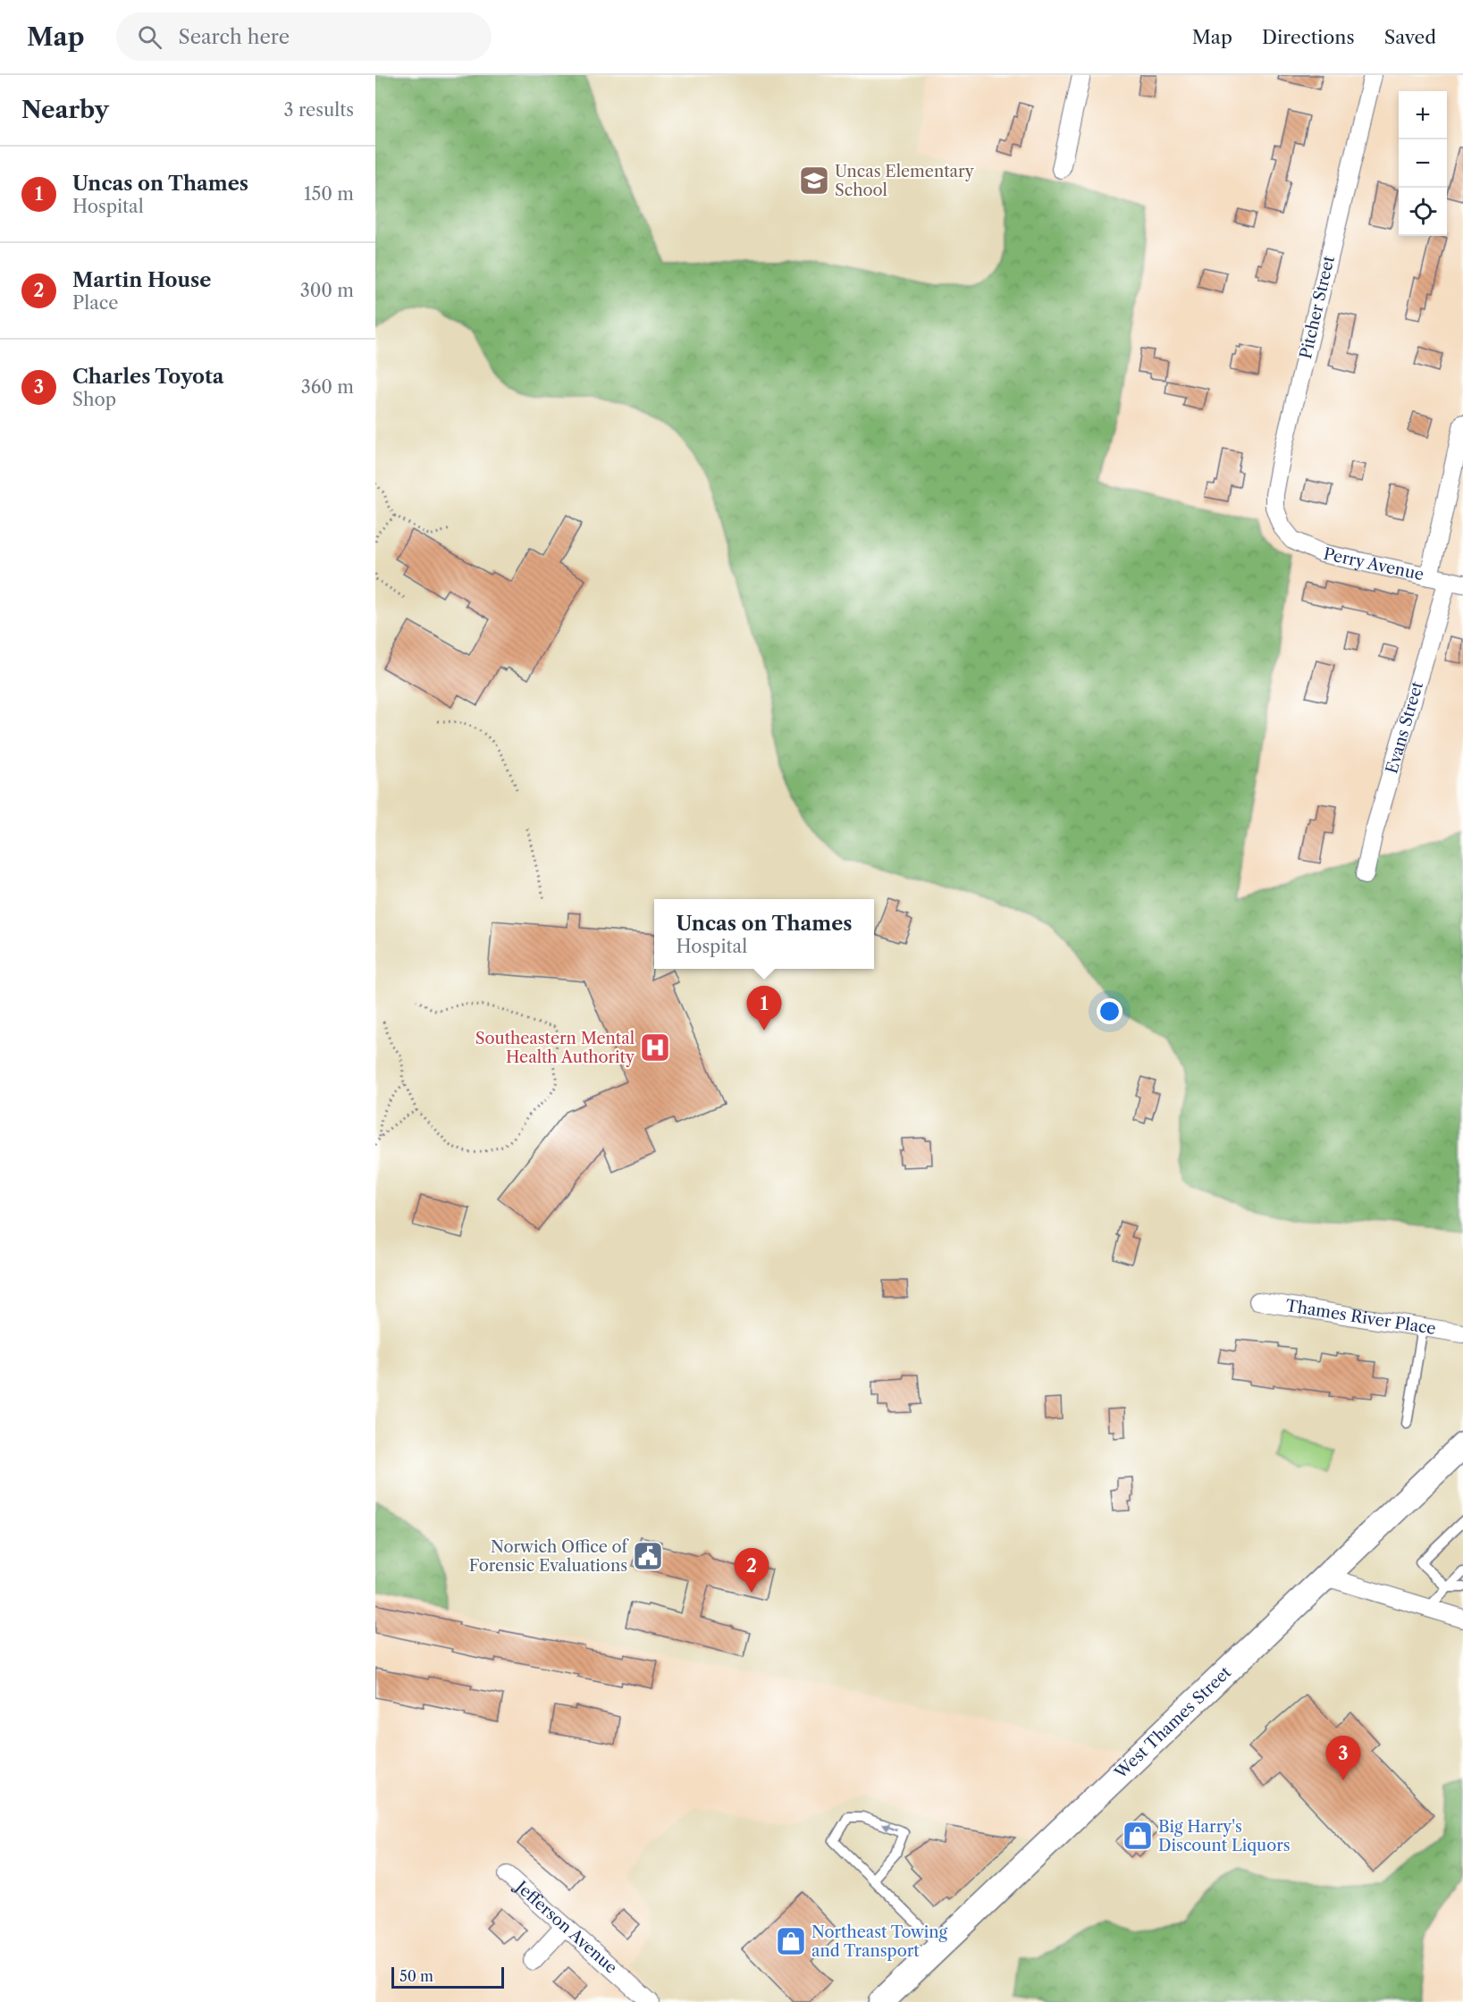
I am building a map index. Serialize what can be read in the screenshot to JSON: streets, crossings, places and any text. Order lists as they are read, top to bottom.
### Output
{
  "streets": {
    "main road": ["West Thames Street"],
    "street": [
      "Pitcher Street",
      "Perry Avenue",
      "Evans Street",
      "Thames River Place",
      "Jefferson Avenue"
    ]
  },
  "crossings": [
    ["Pitcher Street", "Perry Avenue"],
    ["Perry Avenue", "Evans Street"]
  ],
  "places": {
    "school or university": ["Uncas Elementary School"],
    "hospital": ["Southeastern Mental Health Authority"],
    "public building": ["Norwich Office of Forensic Evaluations"],
    "shop": ["Big Harry's Discount Liquors", "Northeast Towing and Transport"]
  },
  "scale_bar": "50 m",
  "page": {
    "header": "Map",
    "search": "Search here",
    "nav": ["Map", "Directions", "Saved"],
    "heading": ["Nearby", "3 results"],
    "map_buttons": ["+", "−"],
    "list": [
      {
        "mark": "1",
        "name": "Uncas on Thames",
        "note": "Hospital",
        "value": "150 m"
      },
      {
        "mark": "2",
        "name": "Martin House",
        "note": "Place",
        "value": "300 m"
      },
      {
        "mark": "3",
        "name": "Charles Toyota",
        "note": "Shop",
        "value": "360 m"
      }
    ],
    "popup": ["Uncas on Thames", "Hospital"],
    "pins": ["1", "2", "3"],
    "scale": "50 m"
  }
}
